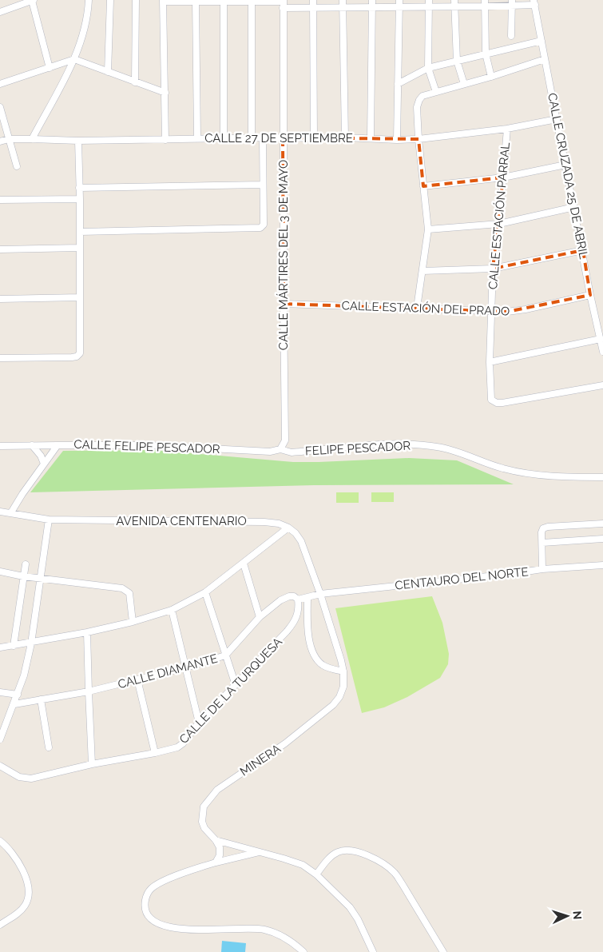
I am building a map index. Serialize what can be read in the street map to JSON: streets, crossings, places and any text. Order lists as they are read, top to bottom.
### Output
{
  "streets": {
    "street": [
      "CALLE 27 DE SEPTIEMBRE",
      "CALLE CRUZADA 25 DE ABRIL",
      "CALLE ESTACIÓN PARRAL",
      "CALLE MÁRTIRES DEL 3 DE MAYO",
      "CALLE ESTACIÓN DEL PRADO",
      "CALLE FELIPE PESCADOR",
      "FELIPE PESCADOR",
      "AVENIDA CENTENARIO",
      "CENTAURO DEL NORTE",
      "CALLE DIAMANTE",
      "CALLE DE LA TURQUESA",
      "MINERA"
    ]
  },
  "crossings": [
    ["CALLE 27 DE SEPTIEMBRE", "CALLE CRUZADA 25 DE ABRIL"],
    ["CALLE 27 DE SEPTIEMBRE", "CALLE ESTACIÓN PARRAL"],
    ["CALLE 27 DE SEPTIEMBRE", "CALLE MÁRTIRES DEL 3 DE MAYO"],
    ["CALLE CRUZADA 25 DE ABRIL", "CALLE ESTACIÓN DEL PRADO"],
    ["CALLE ESTACIÓN PARRAL", "CALLE ESTACIÓN DEL PRADO"],
    ["CALLE MÁRTIRES DEL 3 DE MAYO", "CALLE ESTACIÓN DEL PRADO"],
    ["CALLE MÁRTIRES DEL 3 DE MAYO", "CALLE FELIPE PESCADOR"],
    ["CALLE MÁRTIRES DEL 3 DE MAYO", "FELIPE PESCADOR"],
    ["CALLE FELIPE PESCADOR", "FELIPE PESCADOR"],
    ["CALLE FELIPE PESCADOR", "AVENIDA CENTENARIO"],
    ["CENTAURO DEL NORTE", "CALLE DIAMANTE"],
    ["CALLE DIAMANTE", "CALLE DE LA TURQUESA"]
  ],
  "north": "right"
}
